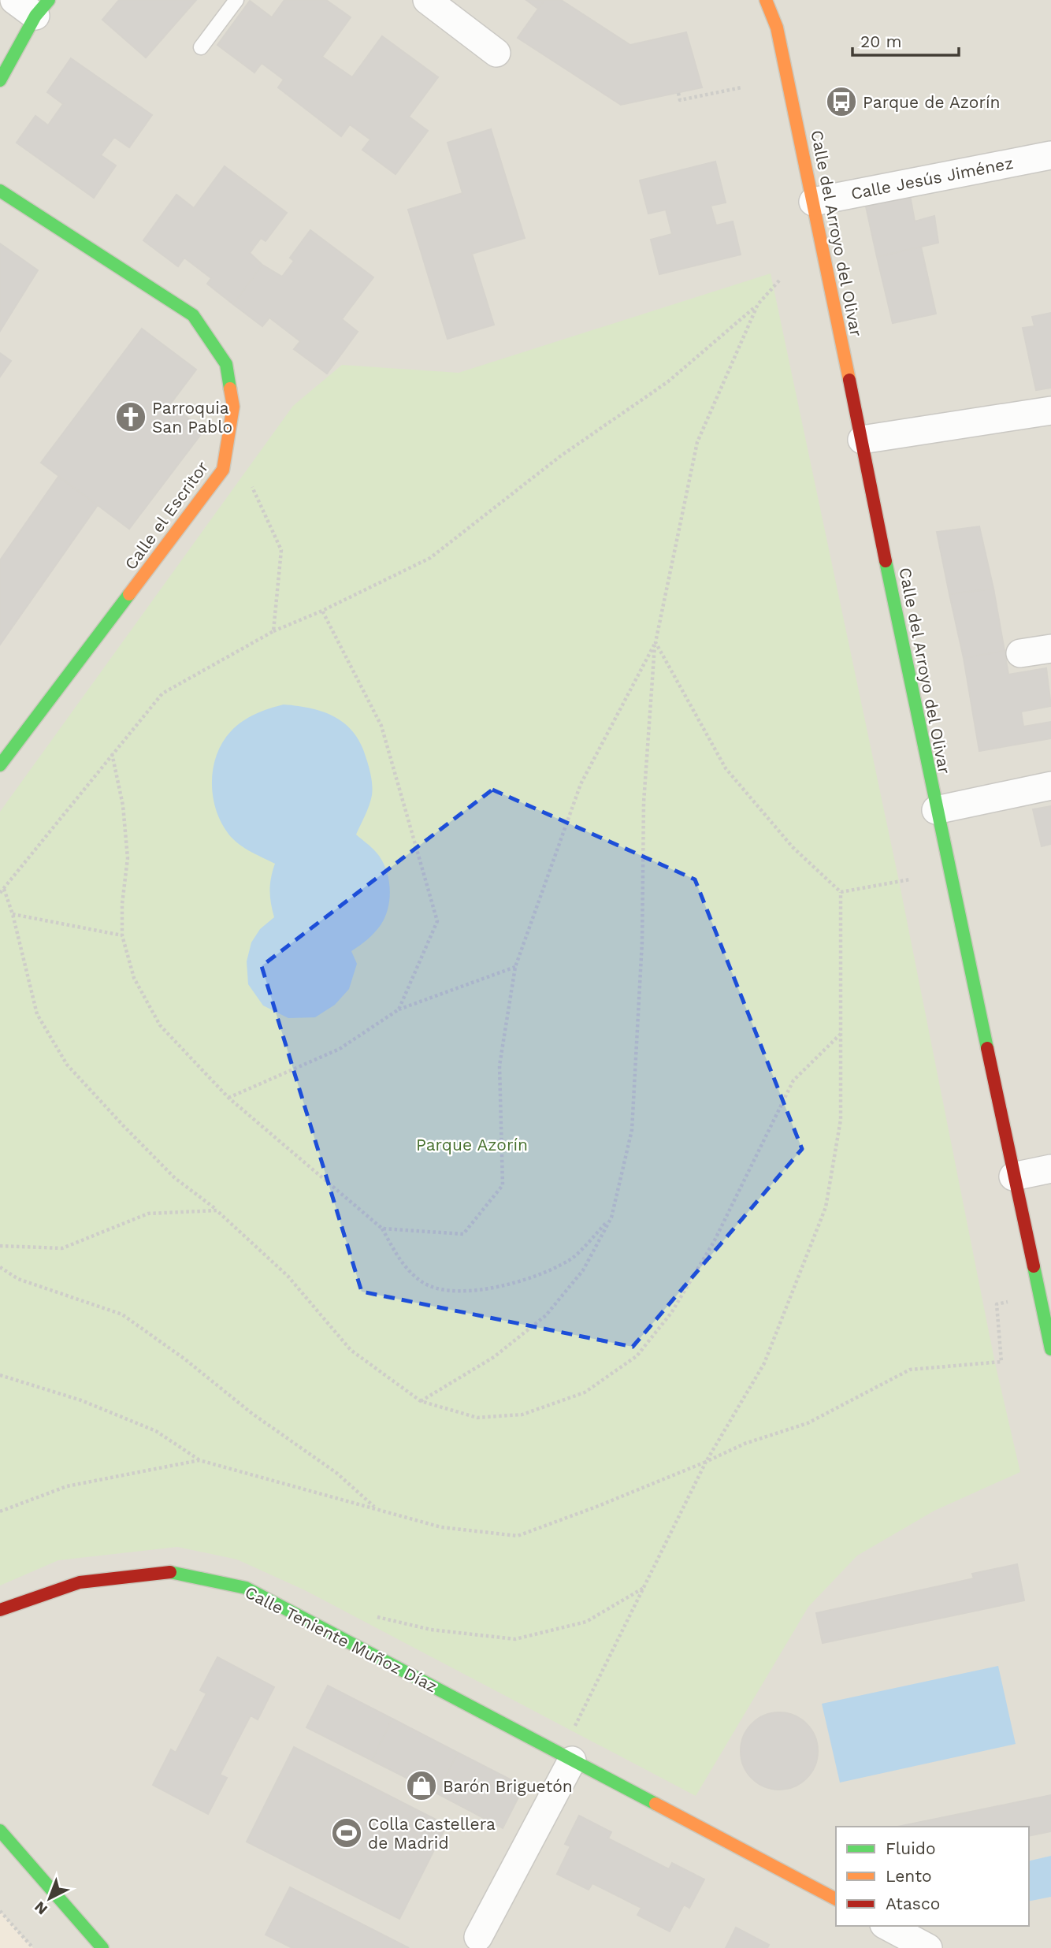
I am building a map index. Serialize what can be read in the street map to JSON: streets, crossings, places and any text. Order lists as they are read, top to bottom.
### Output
{
  "streets": {
    "street": [
      "Calle Jesús Jiménez",
      "Calle del Arroyo del Olivar",
      "Calle el Escritor",
      "Calle Teniente Muñoz Díaz"
    ]
  },
  "crossings": [
    ["Calle Jesús Jiménez", "Calle del Arroyo del Olivar"]
  ],
  "parks": ["Parque Azorín"],
  "places": {
    "bus stop": ["Parque de Azorín"],
    "church": ["Parroquia San Pablo"],
    "shop": ["Barón Briguetón"],
    "sports": ["Colla Castellera de Madrid"]
  },
  "legend": ["Fluido", "Lento", "Atasco"],
  "scale_bar": "20 m",
  "north": "bottom left"
}
